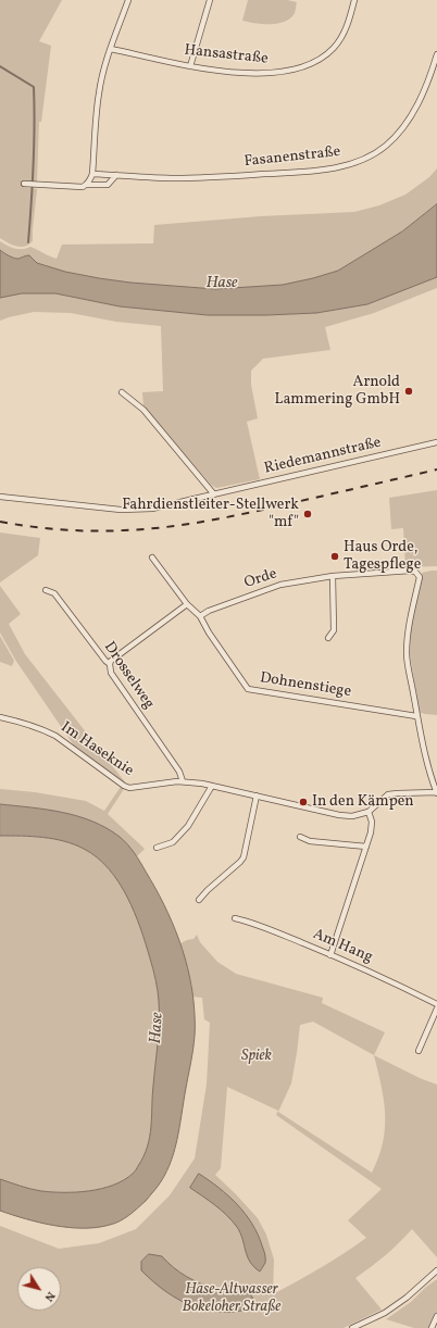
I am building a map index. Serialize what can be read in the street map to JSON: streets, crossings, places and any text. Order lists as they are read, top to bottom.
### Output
{
  "streets": {
    "street": [
      "Hansastraße",
      "Fasanenstraße",
      "Riedemannstraße",
      "Orde",
      "Drosselweg",
      "Dohnenstiege",
      "Im Haseknie",
      "Am Hang"
    ]
  },
  "crossings": [
    ["Orde", "Dohnenstiege"],
    ["Drosselweg", "Im Haseknie"]
  ],
  "water": ["Hase"],
  "parks": ["Spiek", "Hase-Altwasser Bokeloher Straße"],
  "places": [
    "Arnold Lammering GmbH",
    "Fahrdienstleiter-Stellwerk \"mf\"",
    "Haus Orde, Tagespflege",
    "In den Kämpen"
  ],
  "north": "bottom right"
}
